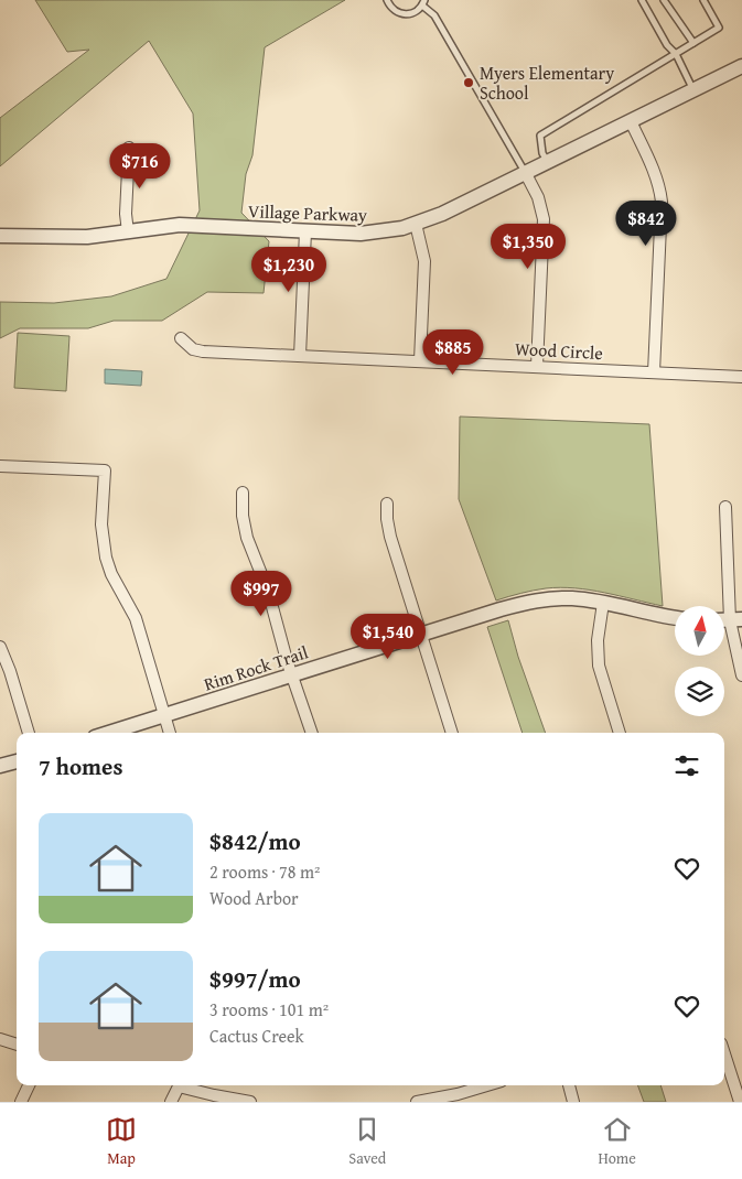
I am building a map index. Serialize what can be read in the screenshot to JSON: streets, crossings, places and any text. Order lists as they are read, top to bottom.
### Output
{
  "streets": {
    "street": ["Village Parkway", "Wood Circle", "Rim Rock Trail"]
  },
  "places": ["Myers Elementary School"],
  "north": "top",
  "page": {
    "price": [
      "$716",
      "$842",
      "$1,350",
      "$1,230",
      "$885",
      "$997",
      "$1,540"
    ],
    "heading": "7 homes",
    "list": [
      {
        "name": "$842/mo",
        "note": "2 rooms · 78 m² · Wood Arbor"
      },
      {
        "name": "$997/mo",
        "note": "3 rooms · 101 m² · Cactus Creek"
      }
    ],
    "tabs": ["Map", "Saved", "Home"]
  }
}
